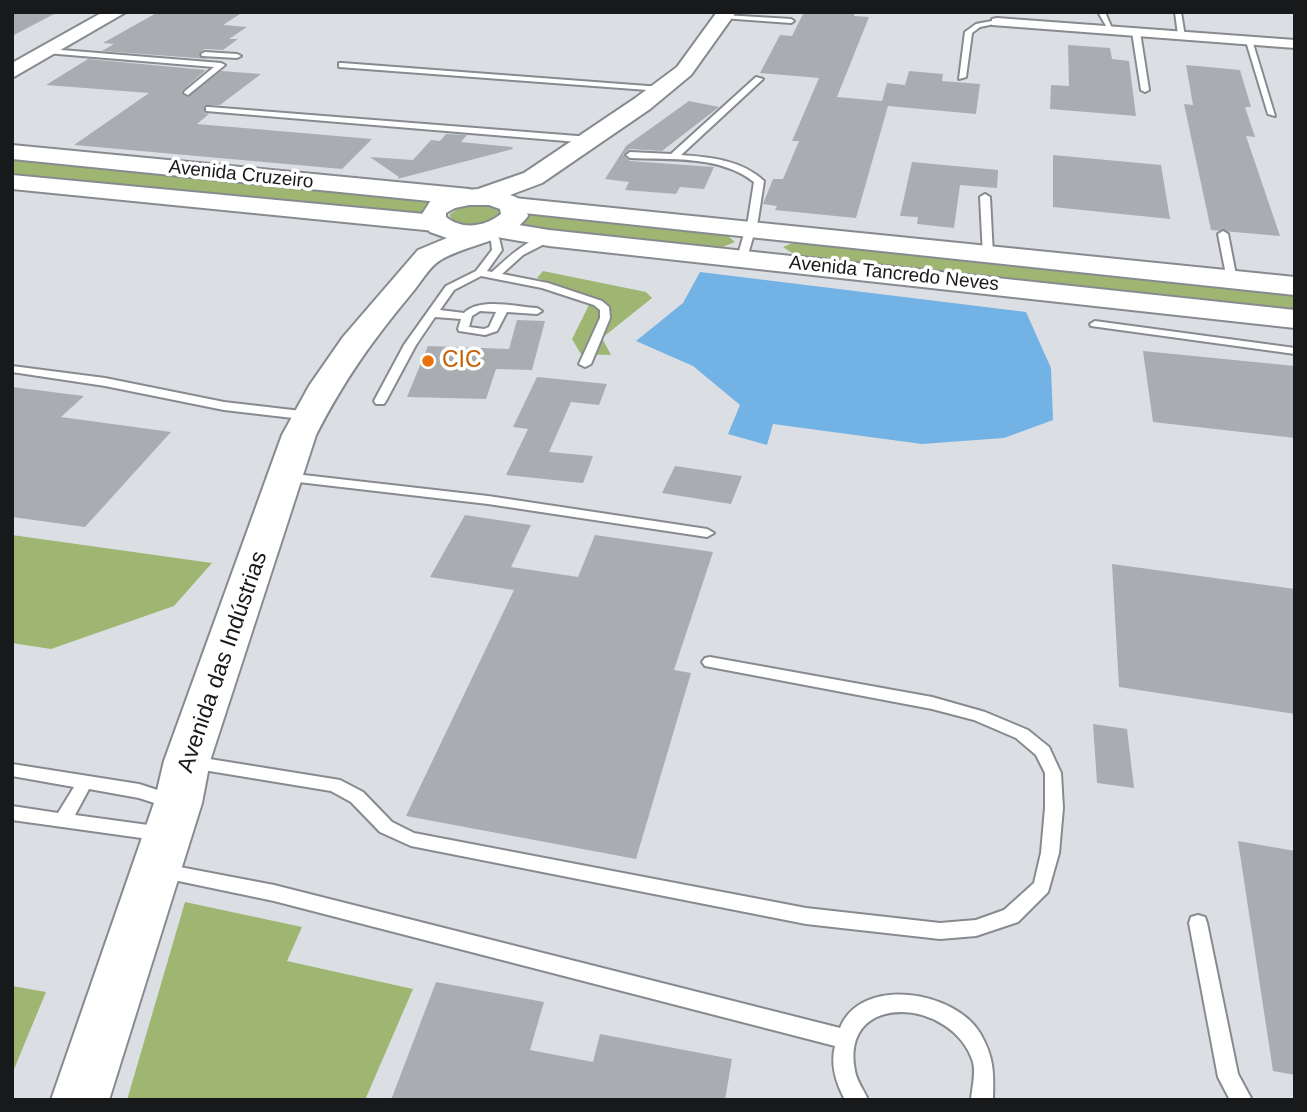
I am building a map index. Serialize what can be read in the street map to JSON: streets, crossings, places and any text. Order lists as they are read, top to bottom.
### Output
{
  "streets": {
    "main road": ["Avenida Cruzeiro", "Avenida Tancredo Neves", "Avenida das Indústrias"]
  },
  "crossings": [
    ["Avenida Cruzeiro", "Avenida Tancredo Neves"],
    ["Avenida Cruzeiro", "Avenida das Indústrias"]
  ],
  "places": ["CIC"]
}
